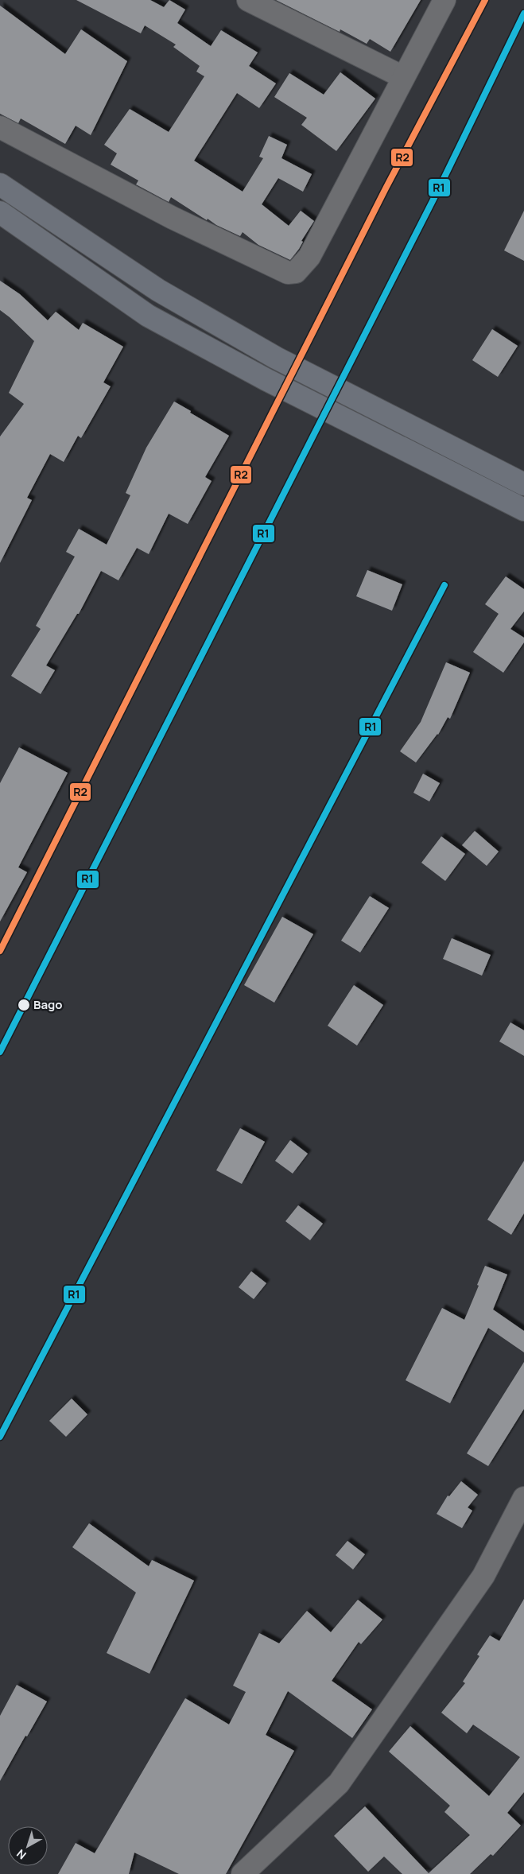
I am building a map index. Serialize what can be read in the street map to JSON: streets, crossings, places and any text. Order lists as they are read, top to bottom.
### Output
{
  "places": ["Bago"],
  "lines": ["transit line R2", "transit line R1"],
  "north": "bottom left"
}
